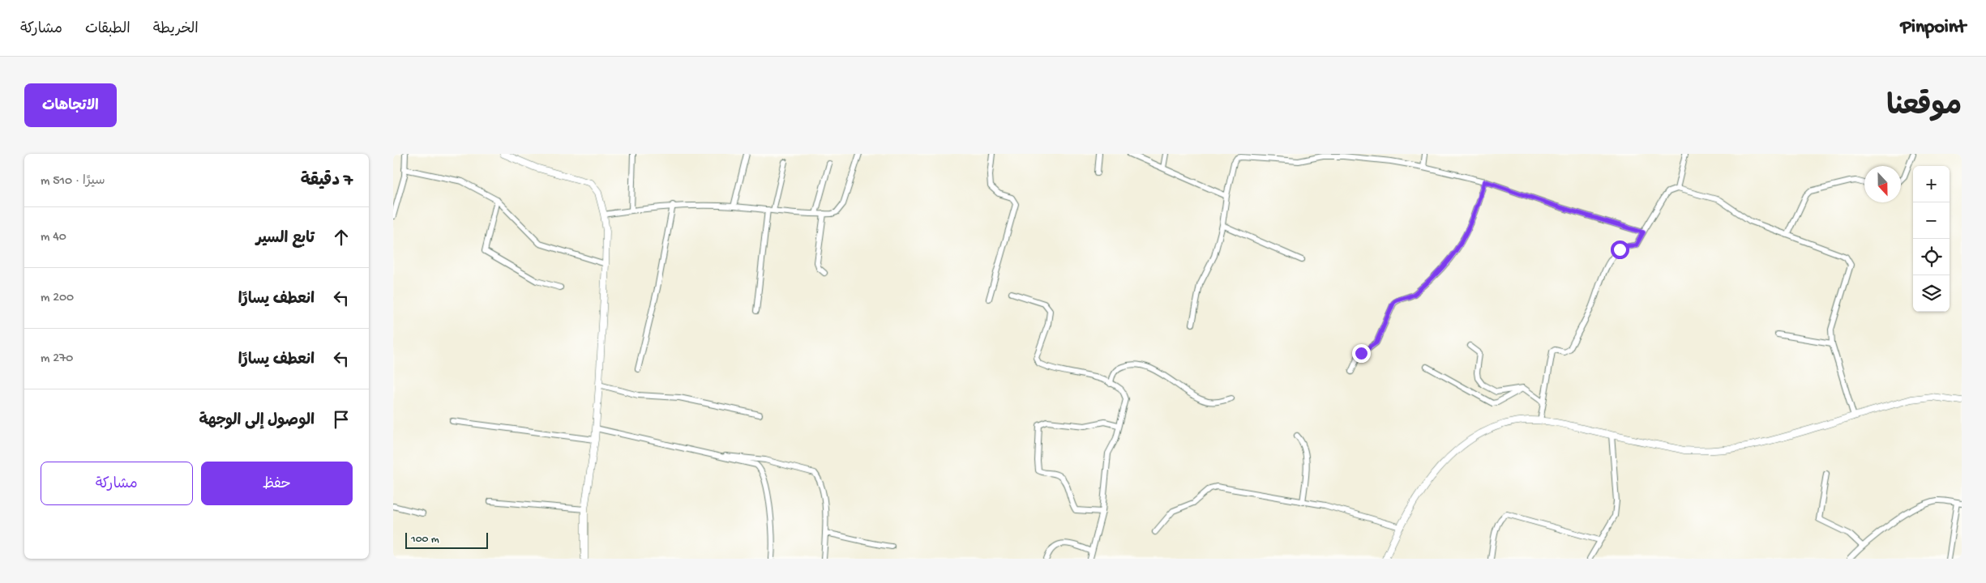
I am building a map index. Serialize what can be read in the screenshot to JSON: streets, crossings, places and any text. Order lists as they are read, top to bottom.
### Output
{
  "scale_bar": "100 m",
  "north": "bottom",
  "page": {
    "header": "Pinpoint",
    "nav": ["الخريطة", "الطبقات", "مشاركة"],
    "title": "موقعنا",
    "buttons": [
      "الاتجاهات",
      ["حفظ", "مشاركة"]
    ],
    "heading": ["7 دقيقة", "سيرًا · 510 m"],
    "map_buttons": ["+", "−"],
    "list": [
      ["تابع السير", "40 m"],
      ["انعطف يسارًا", "200 m"],
      ["انعطف يسارًا", "270 m"],
      "الوصول إلى الوجهة"
    ],
    "scale": "100 m"
  }
}
